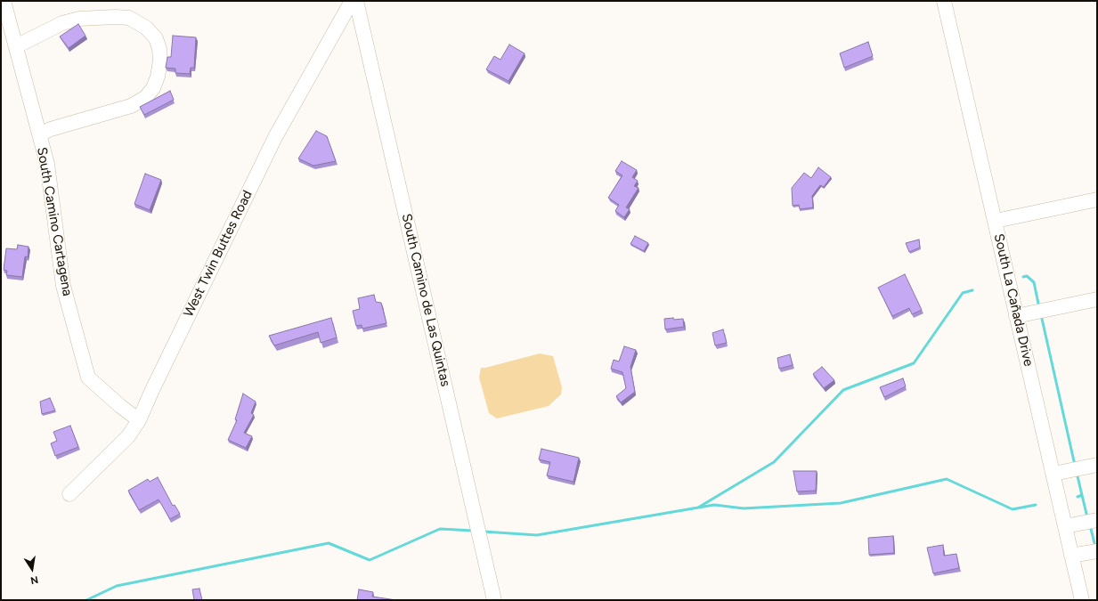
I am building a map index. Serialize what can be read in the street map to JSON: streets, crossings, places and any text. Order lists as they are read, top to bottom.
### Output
{
  "streets": {
    "street": [
      "South Camino Cartagena",
      "West Twin Buttes Road",
      "South Camino de Las Quintas",
      "South La Cañada Drive"
    ]
  },
  "crossings": [
    ["South Camino Cartagena", "West Twin Buttes Road"]
  ],
  "north": "bottom"
}
